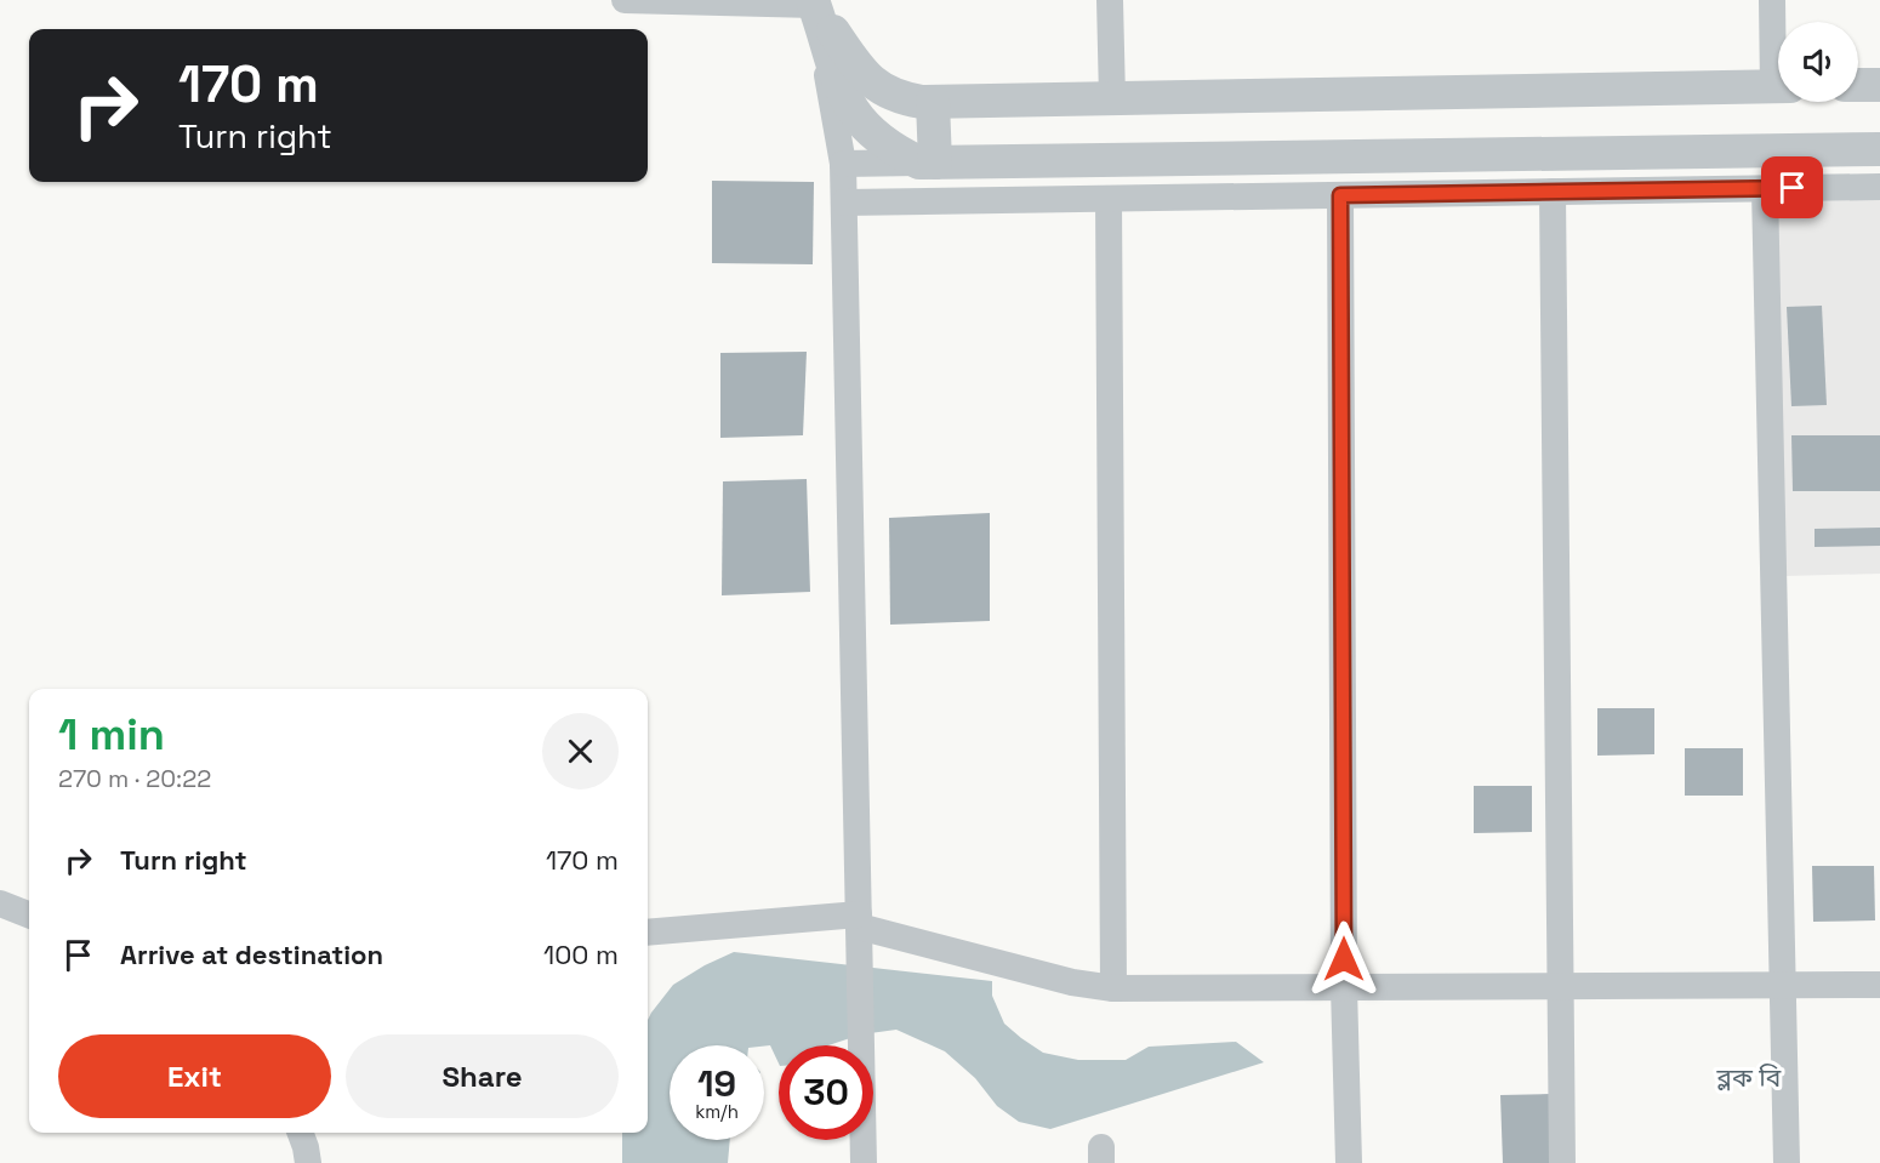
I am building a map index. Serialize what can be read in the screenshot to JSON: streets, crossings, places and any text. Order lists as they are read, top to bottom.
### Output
{
  "districts": ["ব্লক বি"],
  "page": {
    "turn": ["170 m", "Turn right"],
    "heading": ["1 min", "270 m · 20:22"],
    "list": [
      {
        "name": "Turn right",
        "value": "170 m"
      },
      {
        "name": "Arrive at destination",
        "value": "100 m"
      }
    ],
    "buttons": ["Exit", "Share"],
    "speed": "19 km/h",
    "limit": "30"
  }
}
